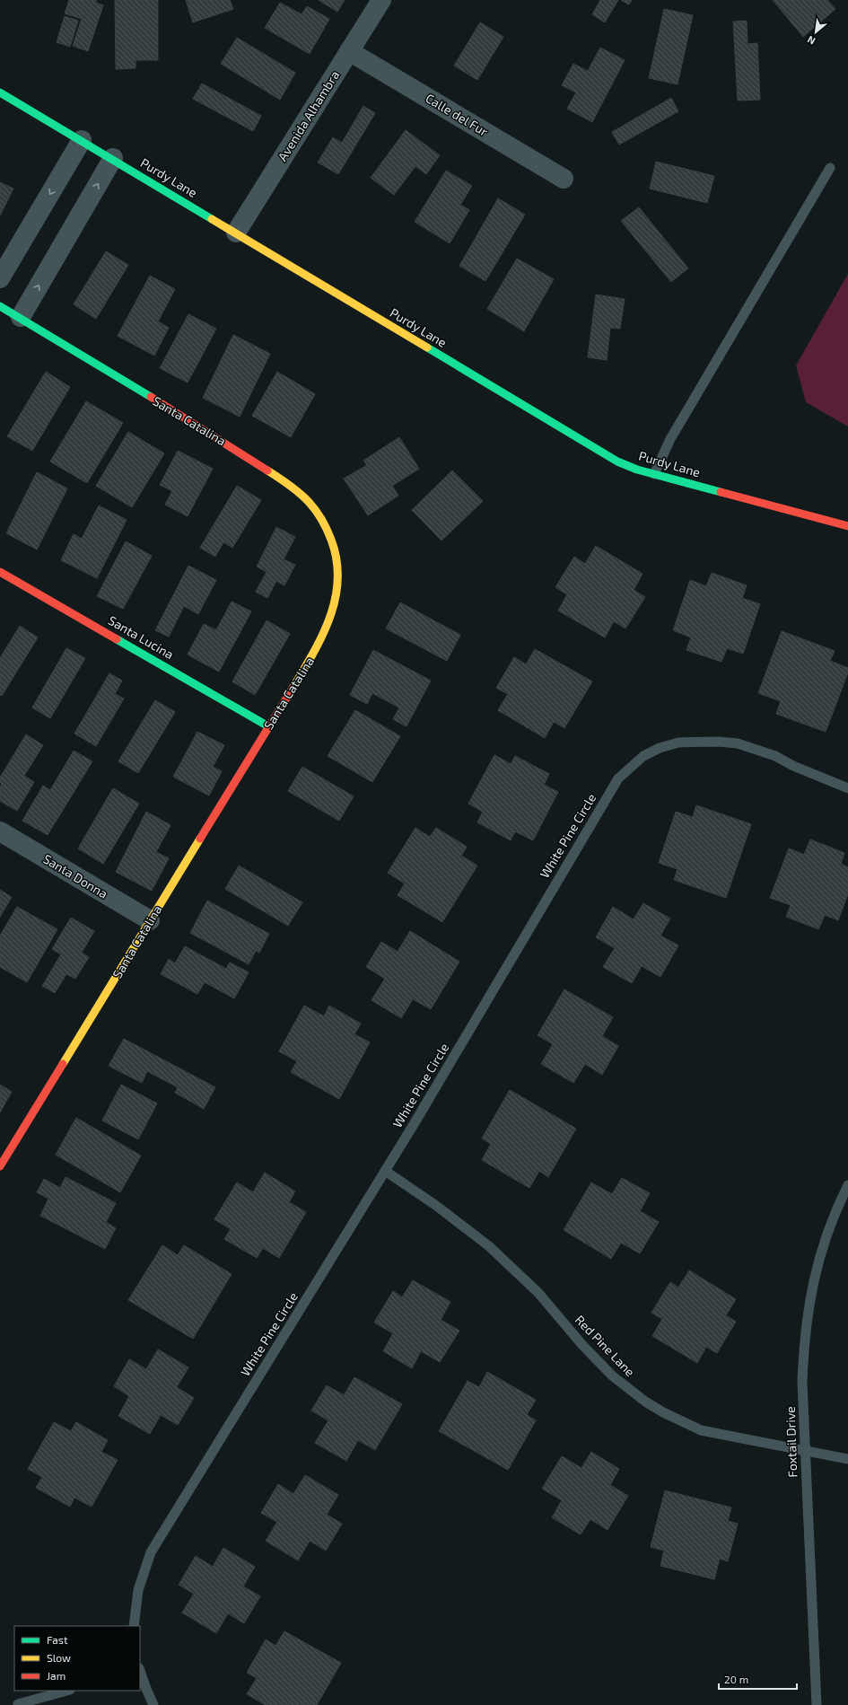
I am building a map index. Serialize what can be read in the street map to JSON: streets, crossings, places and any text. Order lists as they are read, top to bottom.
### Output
{
  "streets": {
    "street": [
      "Calle del Fur",
      "Avenida Alhambra",
      "Purdy Lane",
      "Santa Catalina",
      "Santa Lucina",
      "Santa Donna"
    ],
    "lane": ["White Pine Circle", "Red Pine Lane", "Foxtail Drive"]
  },
  "crossings": [
    ["Calle del Fur", "Avenida Alhambra"],
    ["Avenida Alhambra", "Purdy Lane"],
    ["Santa Catalina", "Santa Lucina"],
    ["Santa Catalina", "Santa Donna"],
    ["White Pine Circle", "Red Pine Lane"],
    ["Red Pine Lane", "Foxtail Drive"]
  ],
  "legend": ["Fast", "Slow", "Jam"],
  "scale_bar": "20 m",
  "north": "bottom left"
}
